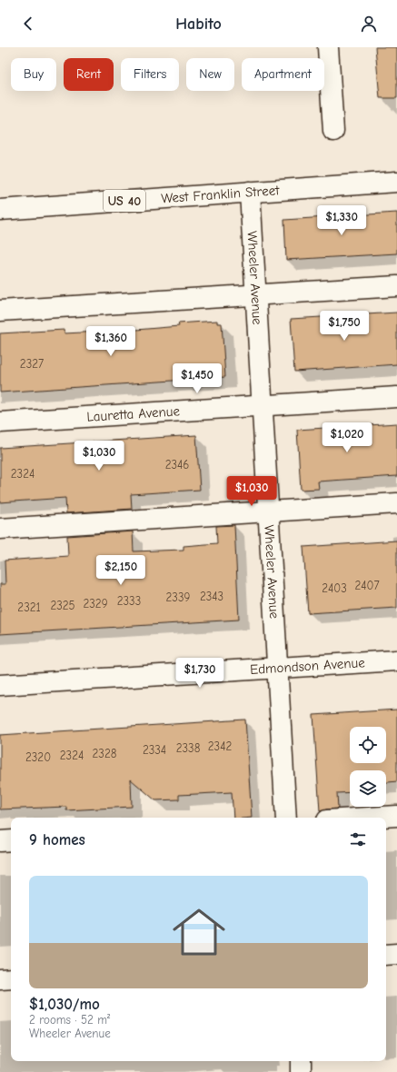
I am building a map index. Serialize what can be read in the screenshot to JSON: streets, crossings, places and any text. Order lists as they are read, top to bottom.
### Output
{
  "streets": {
    "street": [
      "West Franklin Street",
      "US 40",
      "Wheeler Avenue",
      "Lauretta Avenue",
      "Edmondson Avenue"
    ]
  },
  "crossings": [
    ["West Franklin Street", "Wheeler Avenue"],
    ["Wheeler Avenue", "Lauretta Avenue"],
    ["Wheeler Avenue", "Edmondson Avenue"]
  ],
  "house_numbers": [
    "2327",
    "2346",
    "2324",
    "2407",
    "2403",
    "2343",
    "2339",
    "2333",
    "2329",
    "2325",
    "2321",
    "2342",
    "2338",
    "2334",
    "2328",
    "2324",
    "2320"
  ],
  "page": {
    "header": "Habito",
    "chip": [
      "Buy",
      "Rent",
      "Filters",
      "New",
      "Apartment"
    ],
    "price": [
      "$1,330",
      "$1,750",
      "$1,360",
      "$1,450",
      "$1,020",
      "$1,030",
      "$1,030",
      "$2,150",
      "$1,730"
    ],
    "heading": "9 homes",
    "list": [
      {
        "name": "$1,030/mo",
        "note": "2 rooms · 52 m² · Wheeler Avenue"
      }
    ]
  }
}
